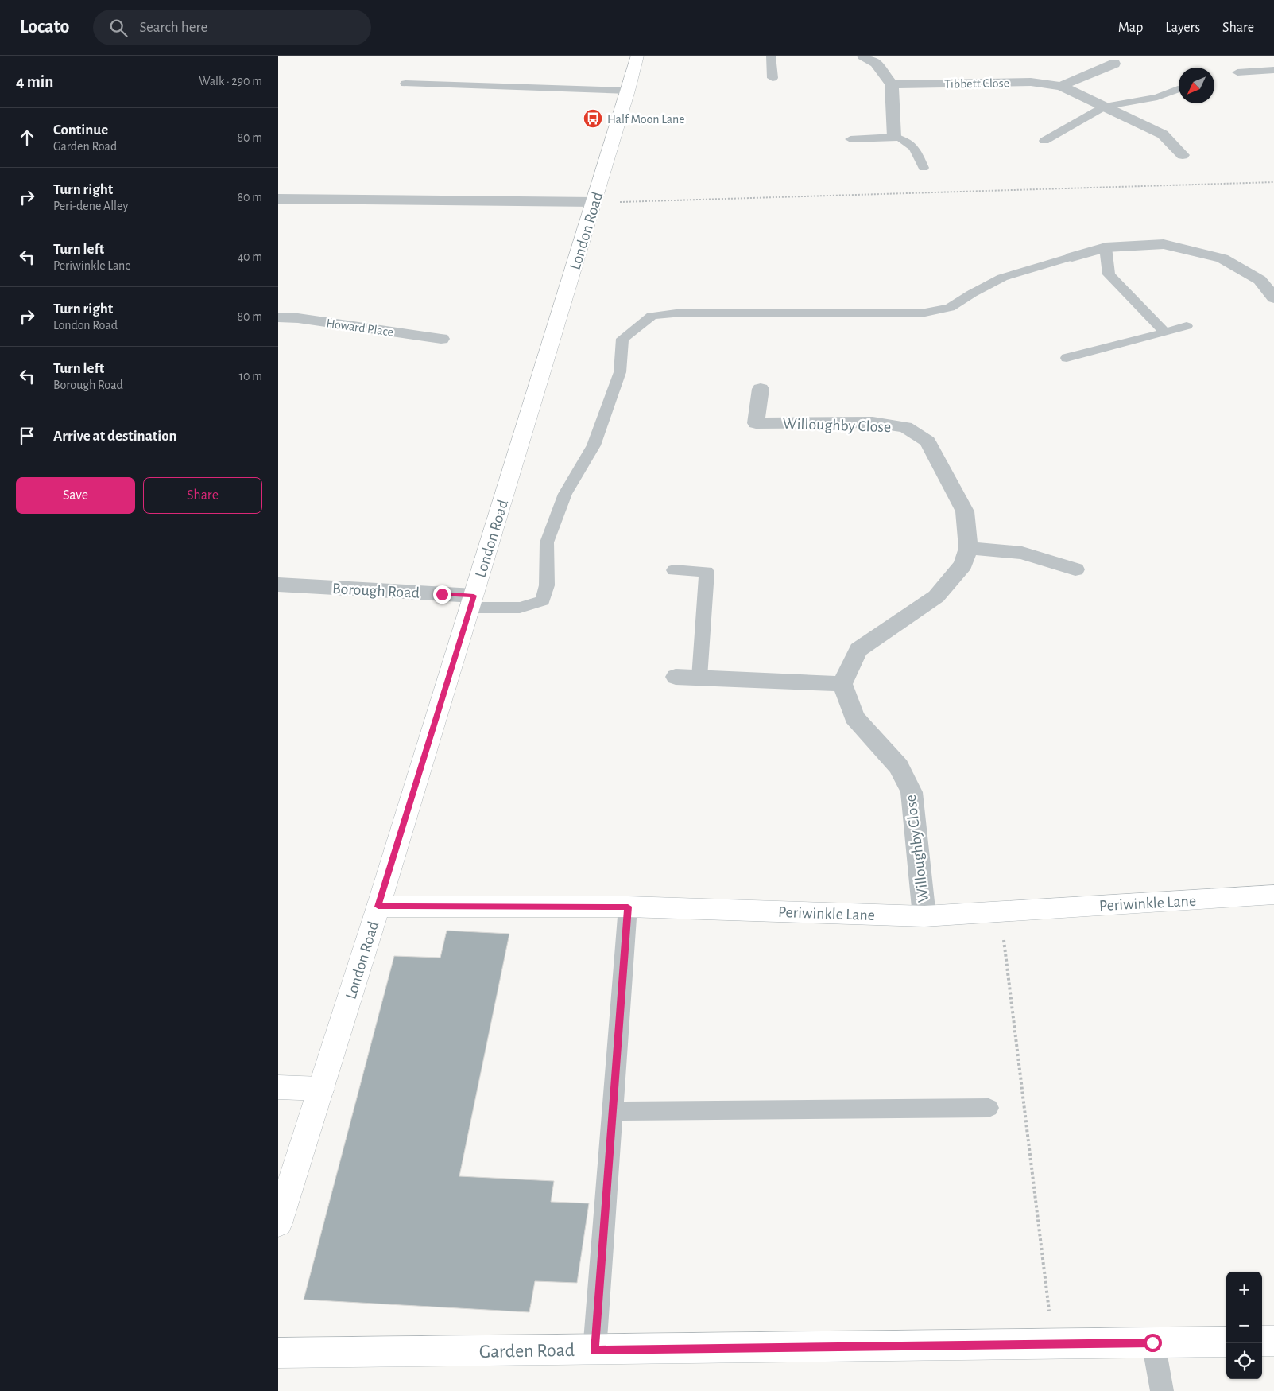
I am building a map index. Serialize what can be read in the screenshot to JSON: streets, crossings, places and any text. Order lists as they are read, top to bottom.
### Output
{
  "streets": {
    "main road": ["London Road", "Periwinkle Lane", "Garden Road"],
    "street": [
      "Tibbett Close",
      "Howard Place",
      "Willoughby Close",
      "Borough Road"
    ]
  },
  "crossings": [
    ["London Road", "Borough Road"],
    ["London Road", "Periwinkle Lane"],
    ["Willoughby Close", "Periwinkle Lane"]
  ],
  "places": {
    "bus stop": ["Half Moon Lane"]
  },
  "north": "bottom left",
  "page": {
    "header": "Locato",
    "search": "Search here",
    "nav": ["Map", "Layers", "Share"],
    "heading": ["4 min", "Walk · 290 m"],
    "list": [
      ["Continue", "Garden Road", "80 m"],
      ["Turn right", "Peri-dene Alley", "80 m"],
      ["Turn left", "Periwinkle Lane", "40 m"],
      ["Turn right", "London Road", "80 m"],
      ["Turn left", "Borough Road", "10 m"],
      "Arrive at destination"
    ],
    "buttons": ["Save", "Share"],
    "map_buttons": ["+", "−"]
  }
}
